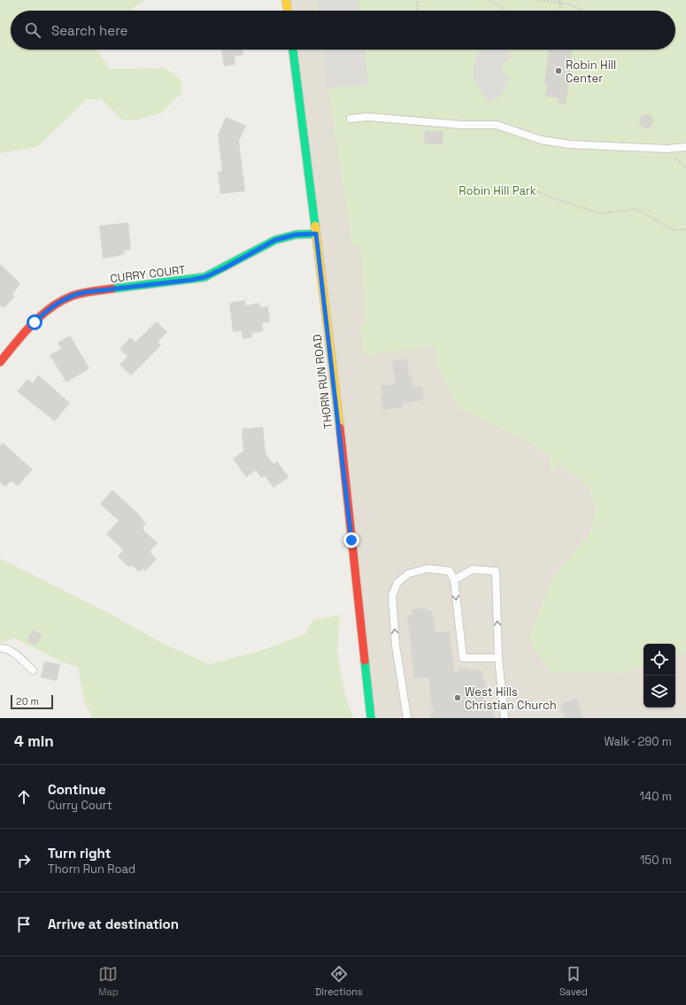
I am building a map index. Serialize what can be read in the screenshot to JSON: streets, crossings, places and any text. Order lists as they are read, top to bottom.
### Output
{
  "streets": {
    "street": ["CURRY COURT", "THORN RUN ROAD"]
  },
  "crossings": [
    ["CURRY COURT", "THORN RUN ROAD"]
  ],
  "parks": ["Robin Hill Park"],
  "places": ["Robin Hill Center", "West Hills Christian Church"],
  "scale_bar": "20 m",
  "page": {
    "search": "Search here",
    "scale": "20 m",
    "heading": ["4 min", "Walk · 290 m"],
    "list": [
      ["Continue", "Curry Court", "140 m"],
      ["Turn right", "Thorn Run Road", "150 m"],
      "Arrive at destination"
    ],
    "nav": ["Map", "Directions", "Saved"]
  }
}
